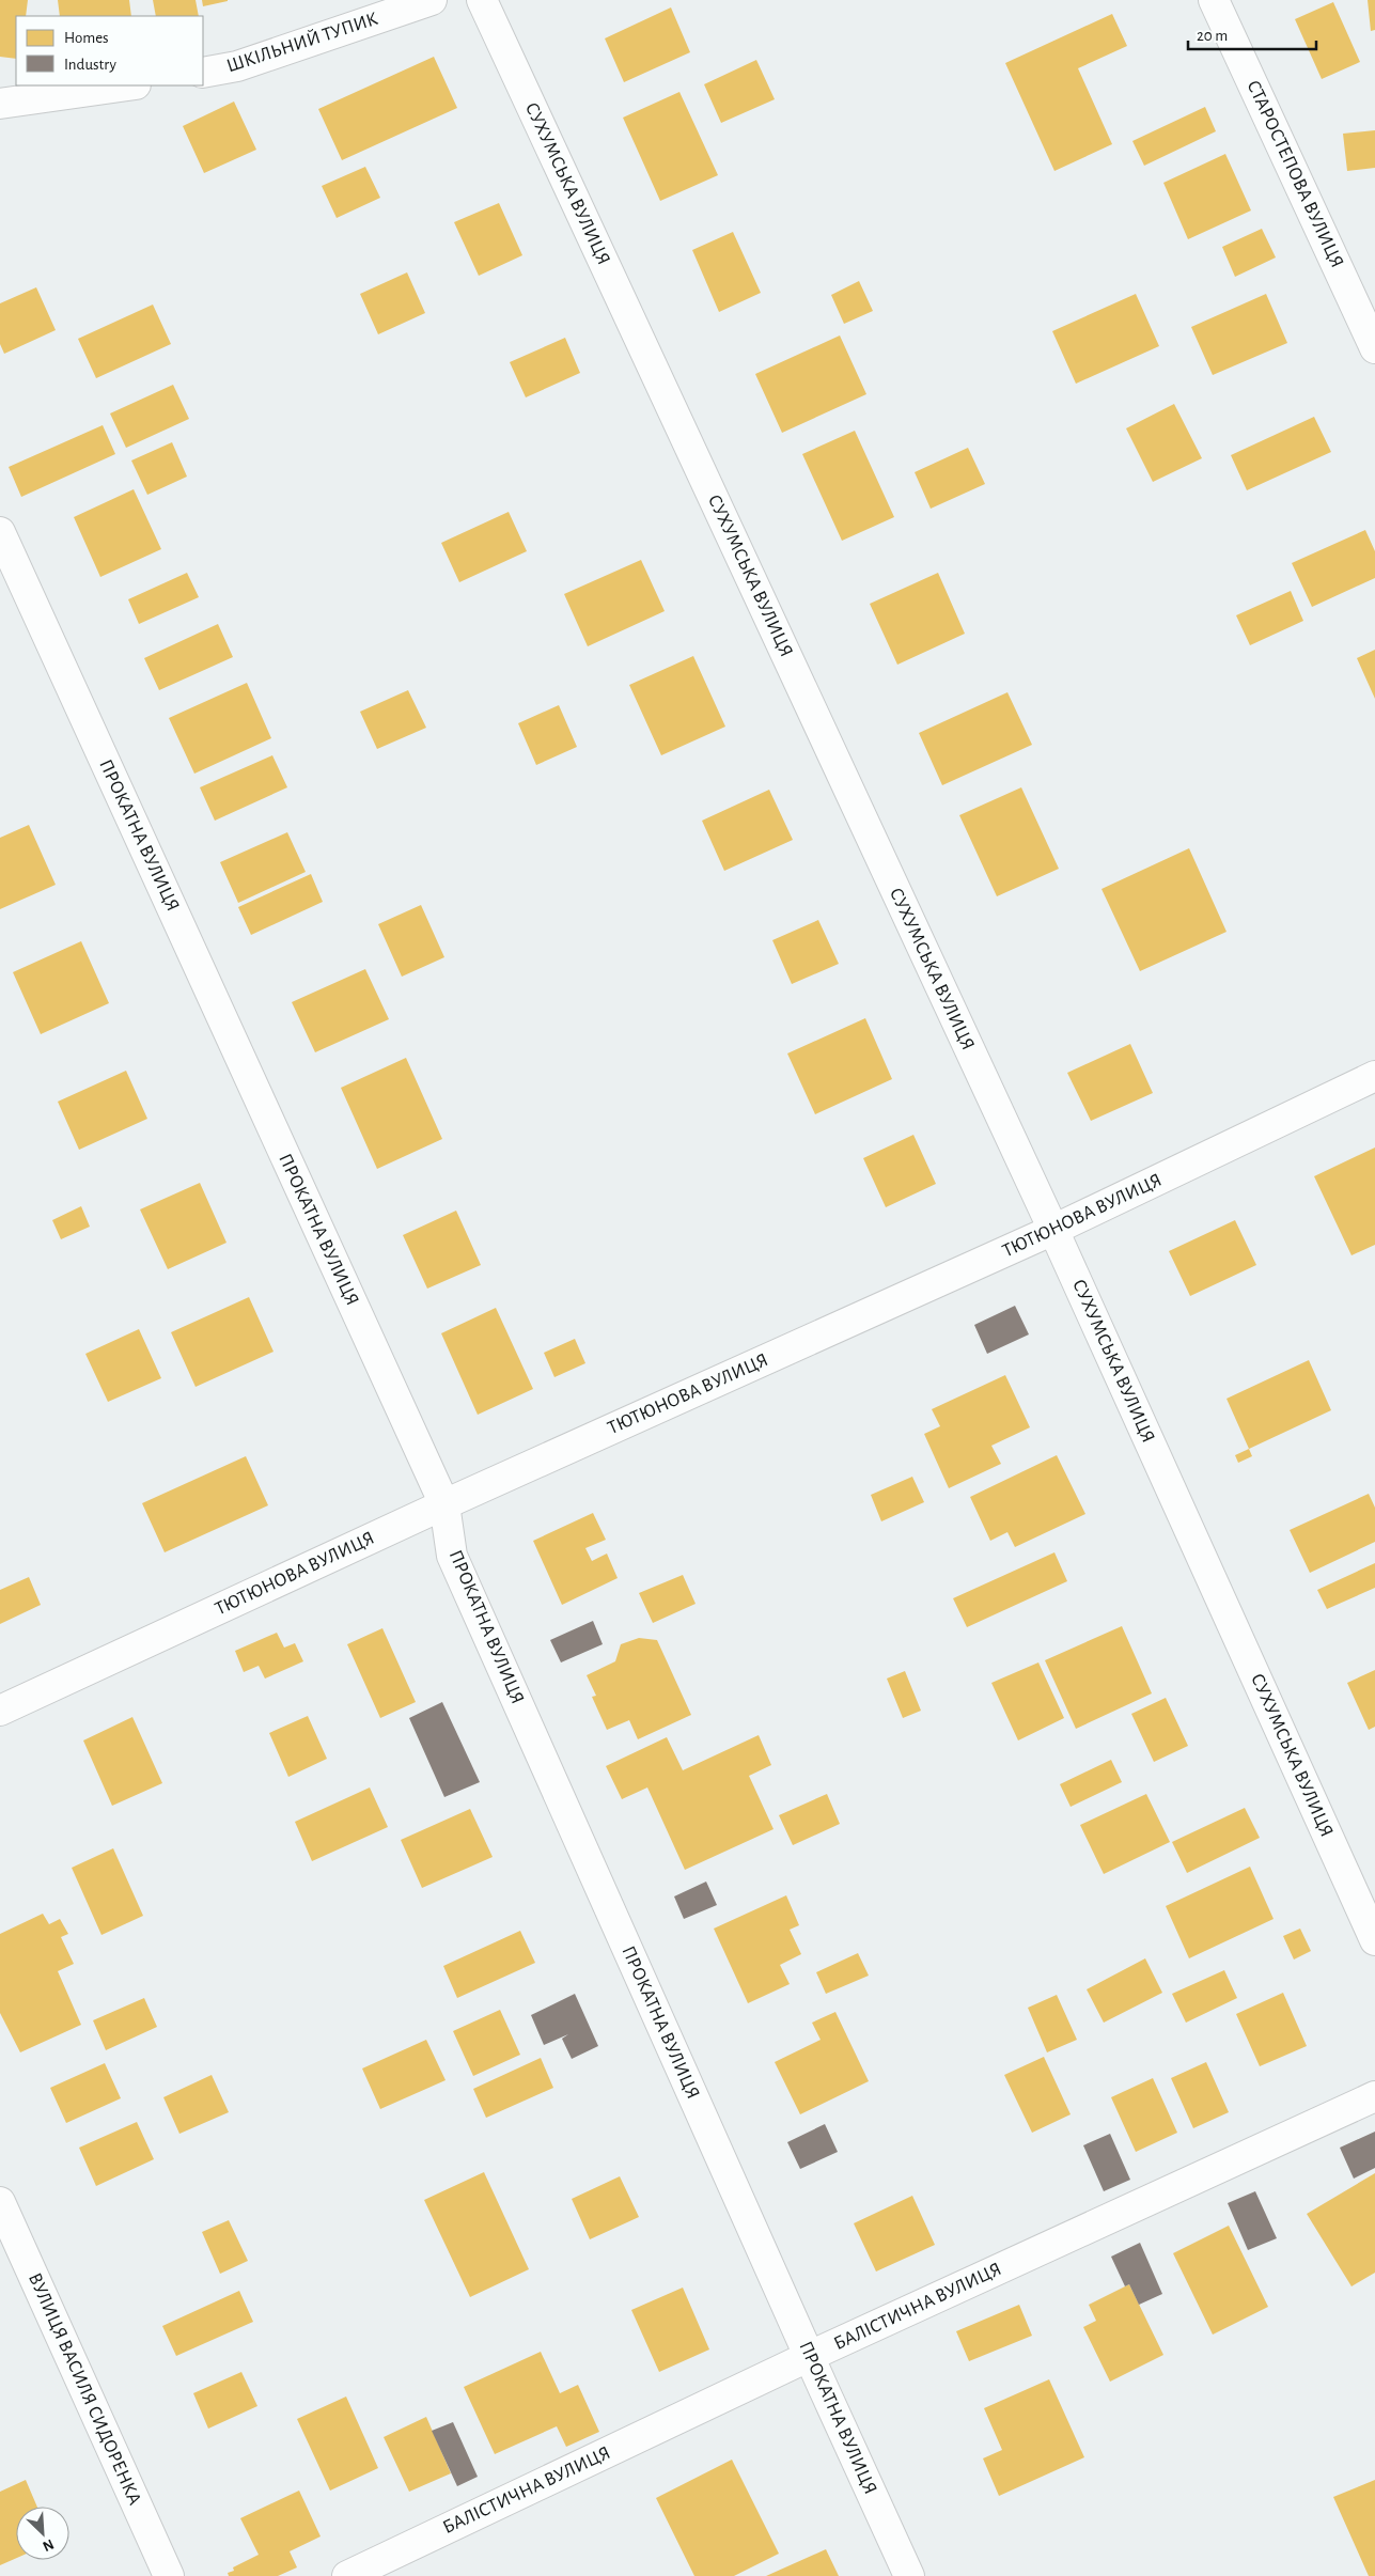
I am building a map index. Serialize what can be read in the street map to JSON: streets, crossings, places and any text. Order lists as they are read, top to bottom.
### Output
{
  "streets": {
    "street": [
      "ШКІЛЬНИЙ ТУПИК",
      "СТАРОСТЕПОВА ВУЛИЦЯ",
      "СУХУМСЬКА ВУЛИЦЯ",
      "ПРОКАТНА ВУЛИЦЯ",
      "ТЮТЮНОВА ВУЛИЦЯ",
      "БАЛІСТИЧНА ВУЛИЦЯ",
      "ВУЛИЦЯ ВАСИЛЯ СИДОРЕНКА"
    ]
  },
  "crossings": [
    ["СУХУМСЬКА ВУЛИЦЯ", "ТЮТЮНОВА ВУЛИЦЯ"],
    ["ПРОКАТНА ВУЛИЦЯ", "ТЮТЮНОВА ВУЛИЦЯ"],
    ["ПРОКАТНА ВУЛИЦЯ", "БАЛІСТИЧНА ВУЛИЦЯ"]
  ],
  "legend": ["Homes", "Industry"],
  "scale_bar": "20 m",
  "north": "bottom right"
}
